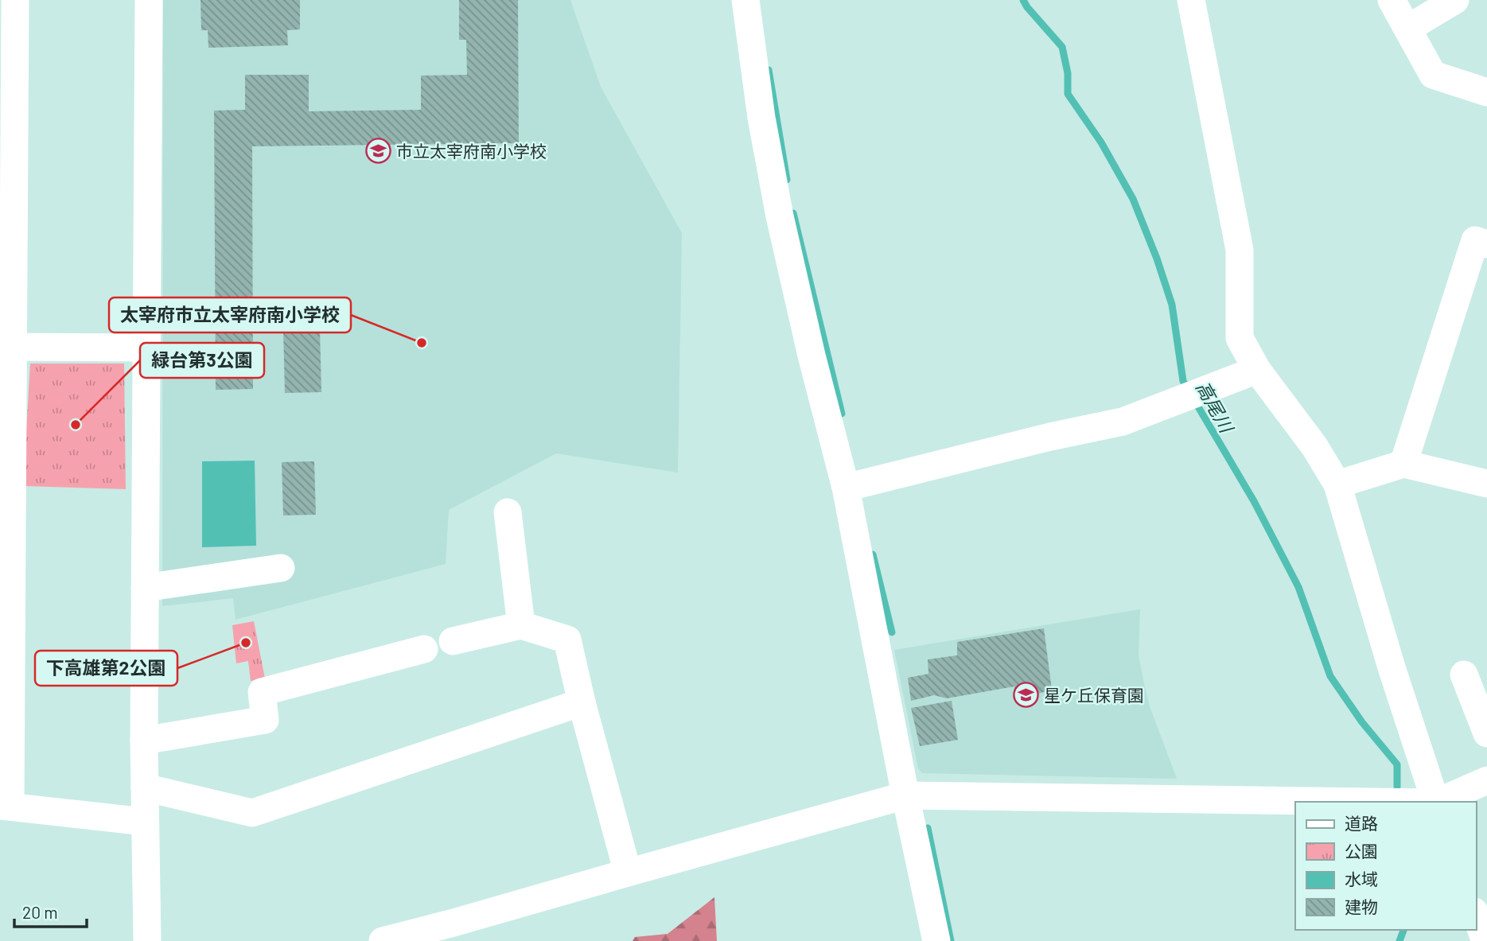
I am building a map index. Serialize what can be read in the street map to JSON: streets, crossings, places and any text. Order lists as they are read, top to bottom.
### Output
{
  "water": ["高尾川"],
  "places": {
    "school or university": ["市立太宰府南小学校", "星ケ丘保育園"],
    "other": ["太宰府市立太宰府南小学校", "緑台第3公園", "下高雄第2公園"]
  },
  "legend": [
    "道路",
    "公園",
    "水域",
    "建物"
  ],
  "scale_bar": "20 m"
}
